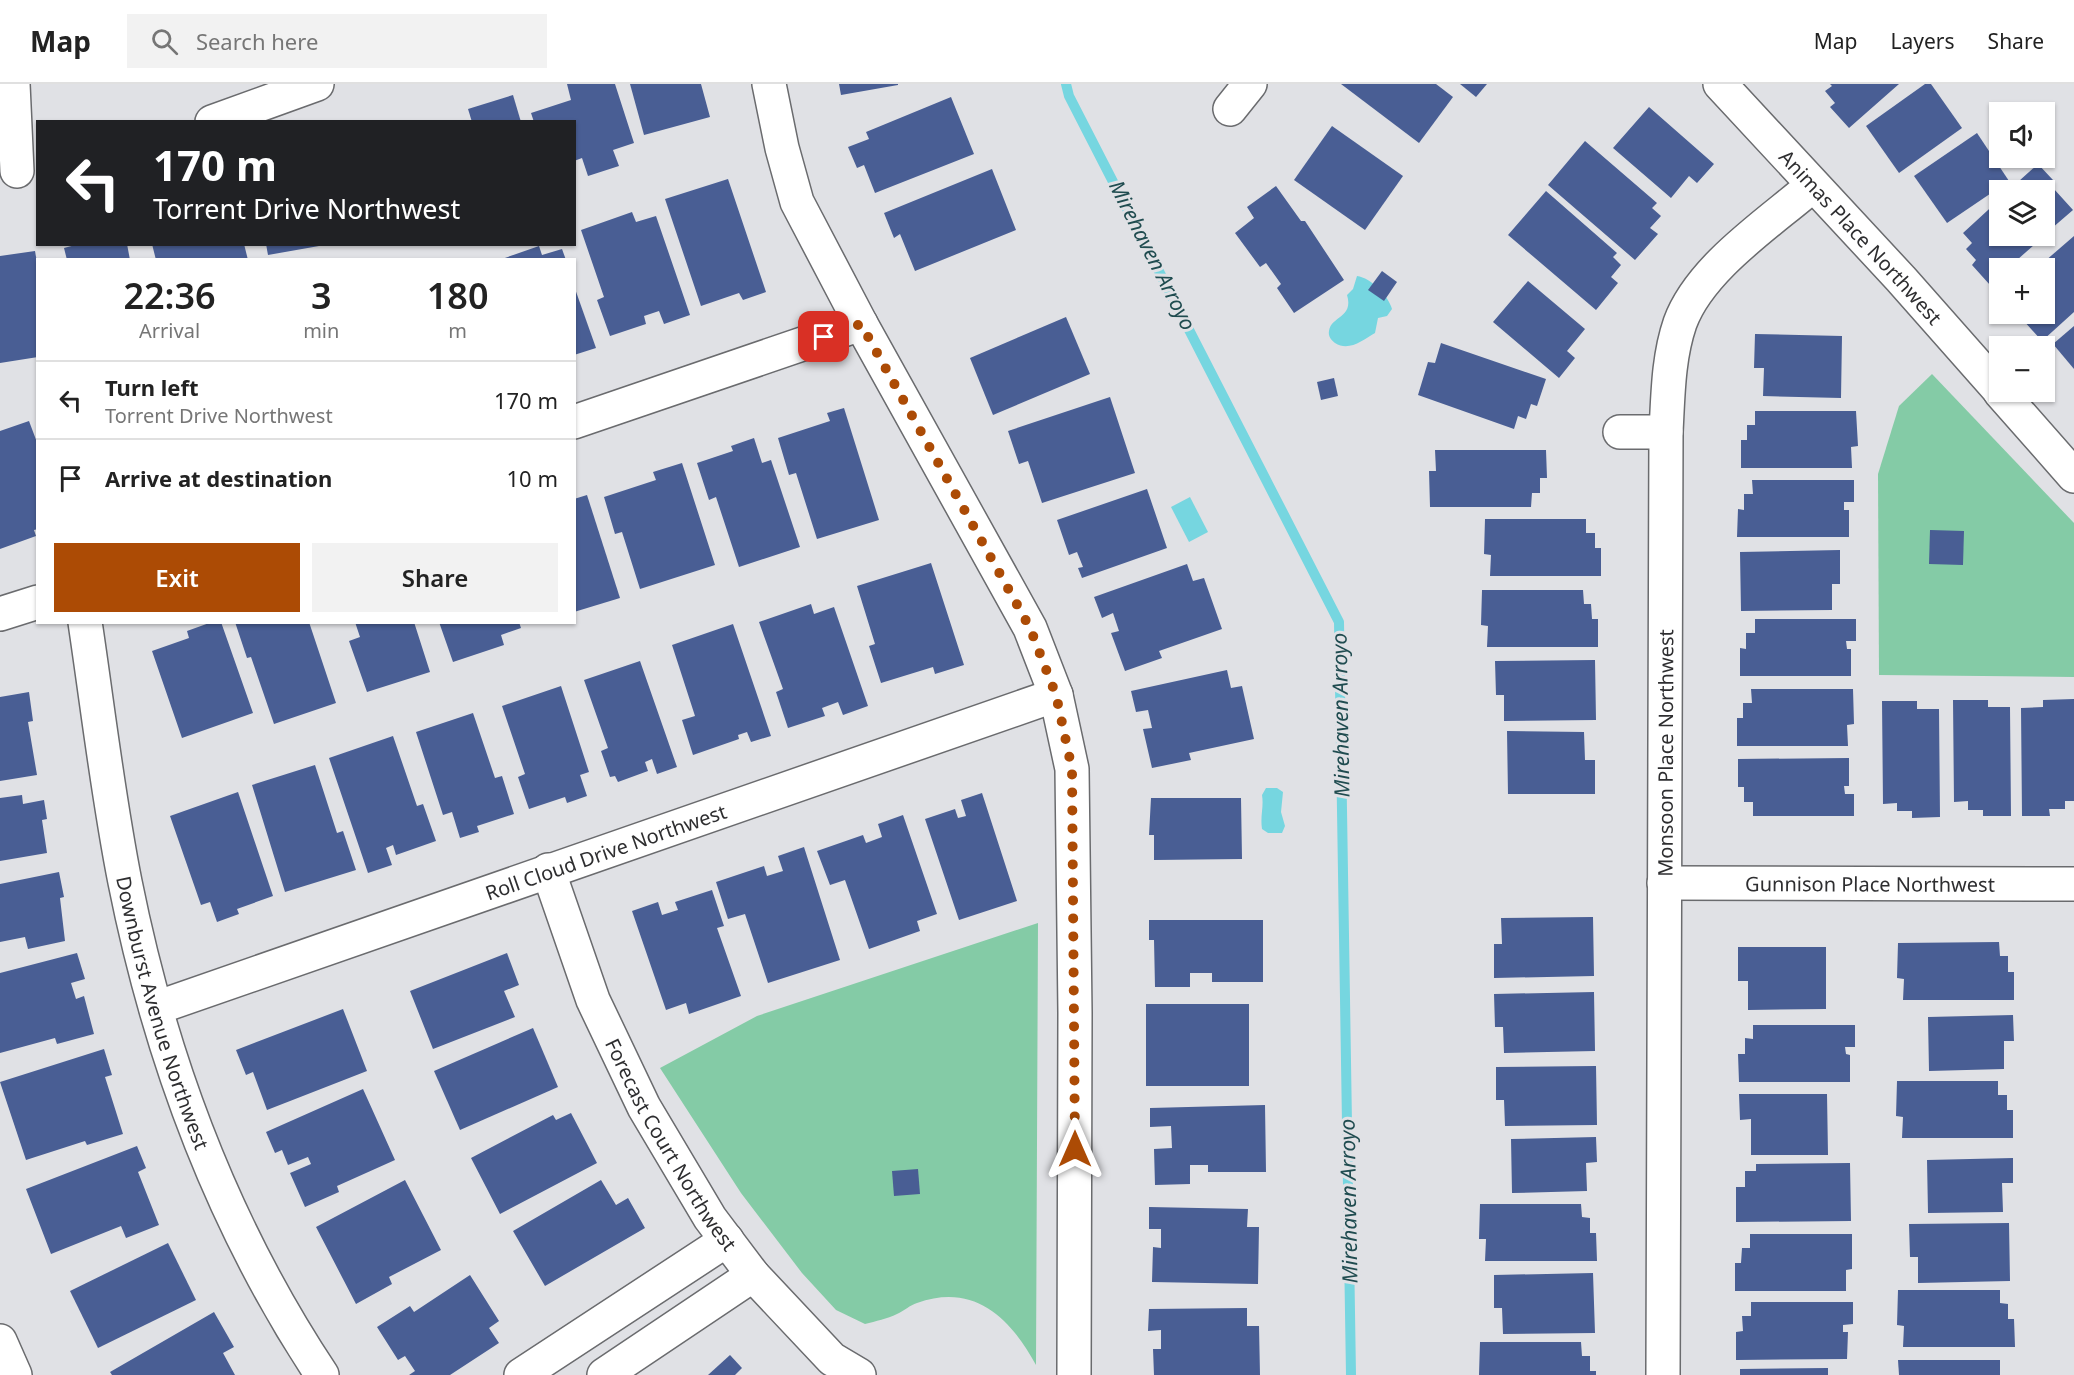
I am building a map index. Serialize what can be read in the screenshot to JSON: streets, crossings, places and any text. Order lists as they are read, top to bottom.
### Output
{
  "streets": {
    "street": [
      "Animas Place Northwest",
      "Monsoon Place Northwest",
      "Roll Cloud Drive Northwest",
      "Gunnison Place Northwest",
      "Downburst Avenue Northwest",
      "Forecast Court Northwest"
    ]
  },
  "crossings": [
    ["Animas Place Northwest", "Monsoon Place Northwest"],
    ["Monsoon Place Northwest", "Gunnison Place Northwest"],
    ["Roll Cloud Drive Northwest", "Downburst Avenue Northwest"],
    ["Roll Cloud Drive Northwest", "Forecast Court Northwest"]
  ],
  "water": ["Mirehaven Arroyo"],
  "page": {
    "header": "Map",
    "search": "Search here",
    "nav": ["Map", "Layers", "Share"],
    "map_buttons": ["+", "−"],
    "turn": ["170 m", "Torrent Drive Northwest"],
    "eta": [
      "22:36",
      "Arrival",
      "3",
      "min",
      "180",
      "m"
    ],
    "list": [
      {
        "name": "Turn left",
        "note": "Torrent Drive Northwest",
        "value": "170 m"
      },
      {
        "name": "Arrive at destination",
        "value": "10 m"
      }
    ],
    "buttons": ["Exit", "Share"]
  }
}
